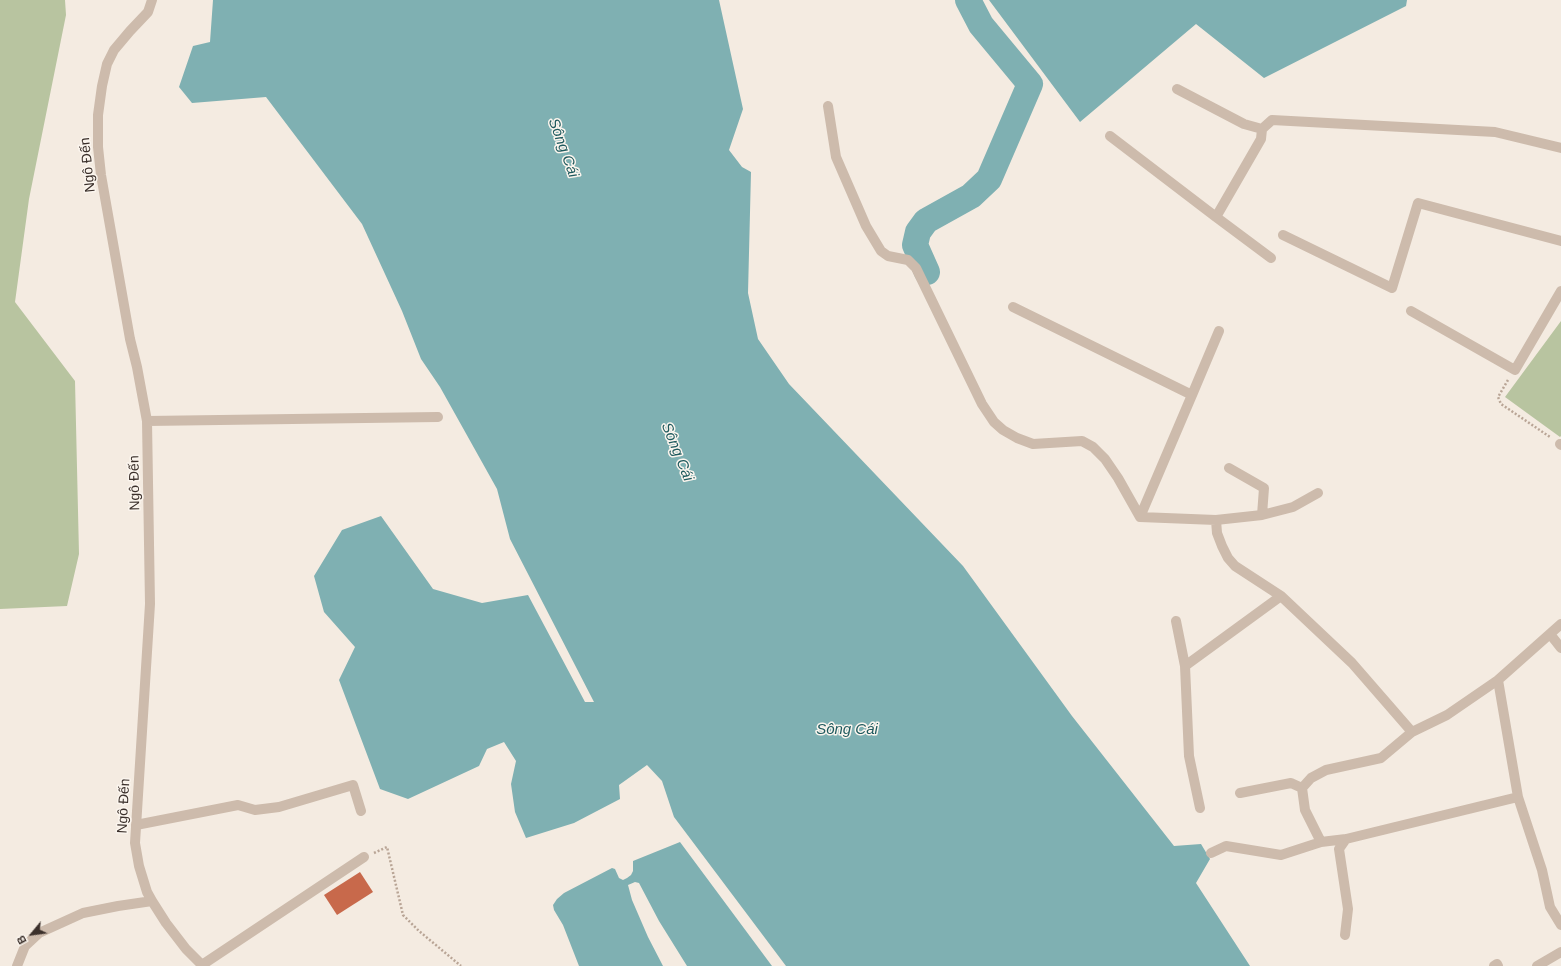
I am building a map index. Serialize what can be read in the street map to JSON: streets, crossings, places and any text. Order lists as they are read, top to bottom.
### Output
{
  "streets": {
    "street": ["Ngô Đến"]
  },
  "water": ["Sông Cái"],
  "north": "bottom left"
}
